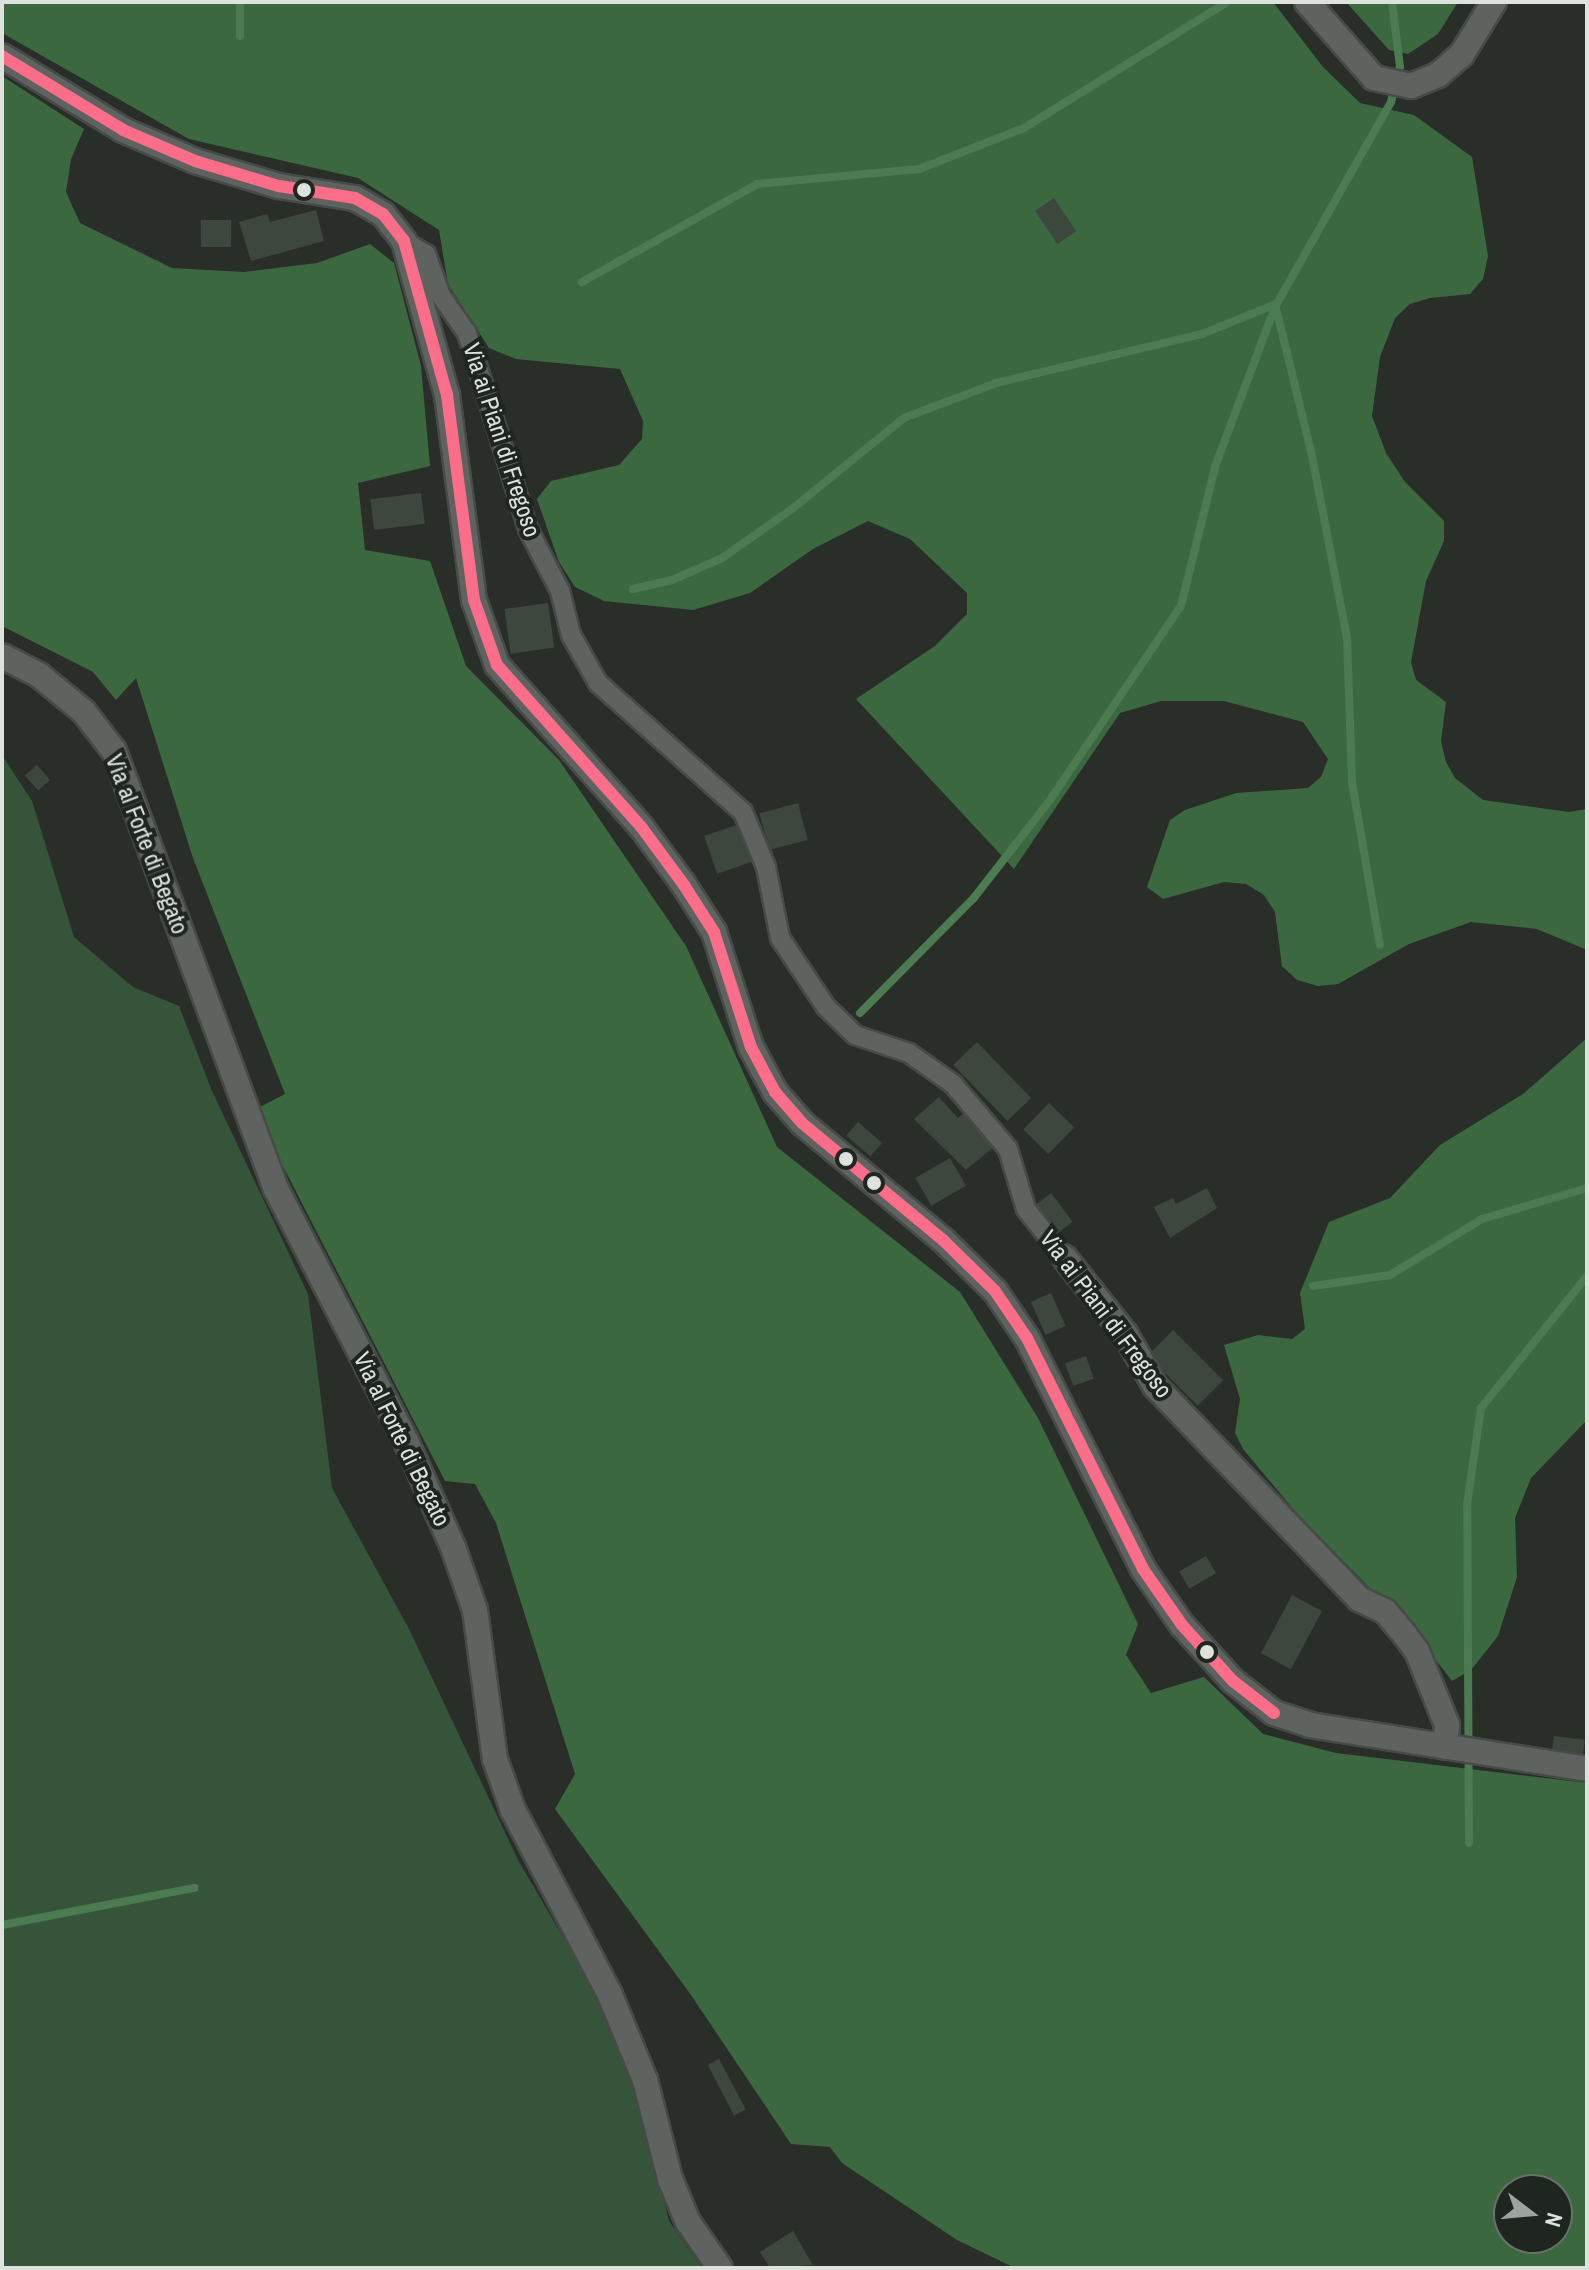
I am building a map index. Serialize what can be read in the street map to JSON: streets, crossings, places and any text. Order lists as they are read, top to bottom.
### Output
{
  "streets": {
    "street": ["Via ai Piani di Fregoso", "Via al Forte di Begato"]
  },
  "north": "right"
}
